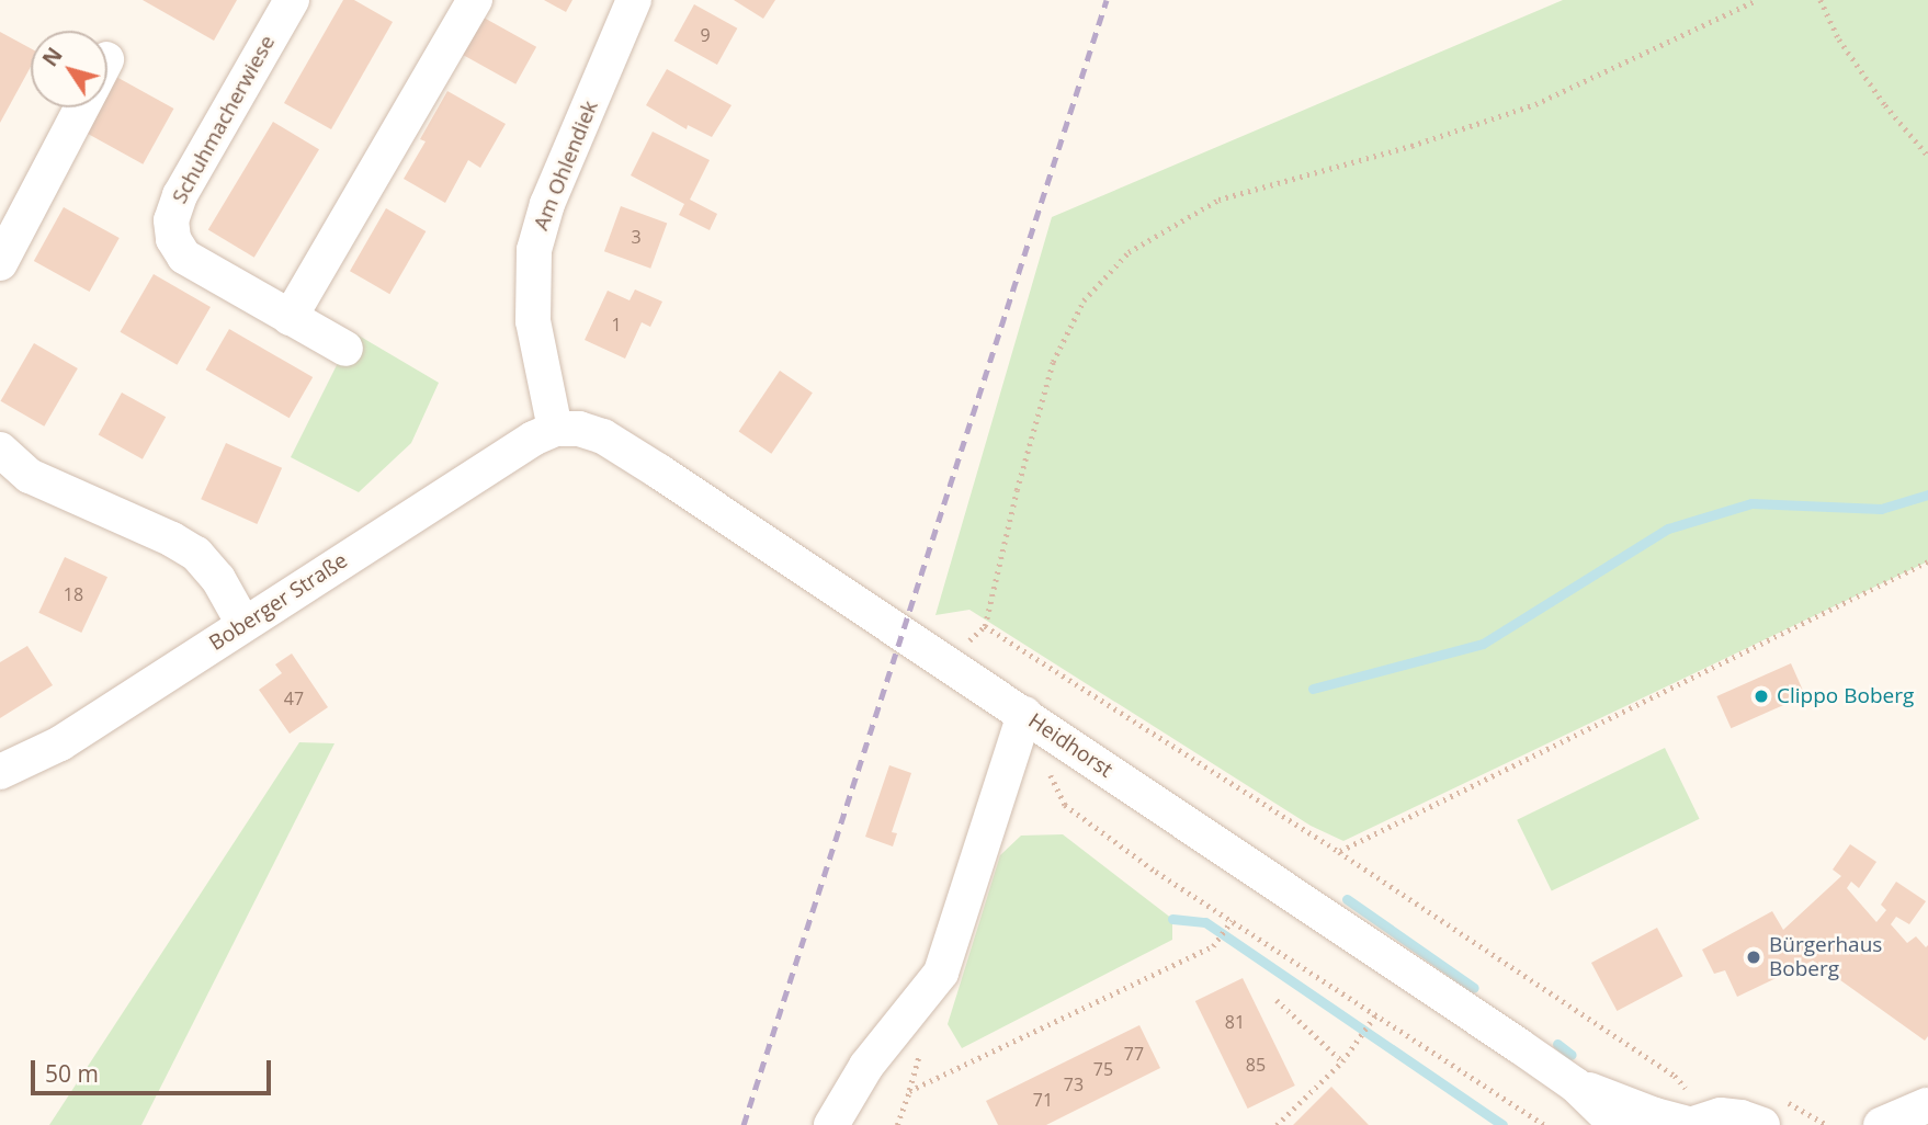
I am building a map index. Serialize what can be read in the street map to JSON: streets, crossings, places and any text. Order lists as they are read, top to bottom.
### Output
{
  "streets": {
    "street": [
      "Schuhmacherwiese",
      "Am Ohlendiek",
      "Boberger Straße",
      "Heidhorst"
    ]
  },
  "crossings": [
    ["Am Ohlendiek", "Boberger Straße"],
    ["Am Ohlendiek", "Heidhorst"],
    ["Boberger Straße", "Heidhorst"]
  ],
  "places": ["Clippo Boberg", "Bürgerhaus Boberg"],
  "house_numbers": [
    "9",
    "3",
    "1",
    "18",
    "47",
    "81",
    "77",
    "85",
    "75",
    "73",
    "71"
  ],
  "scale_bar": "50 m",
  "north": "top left"
}
